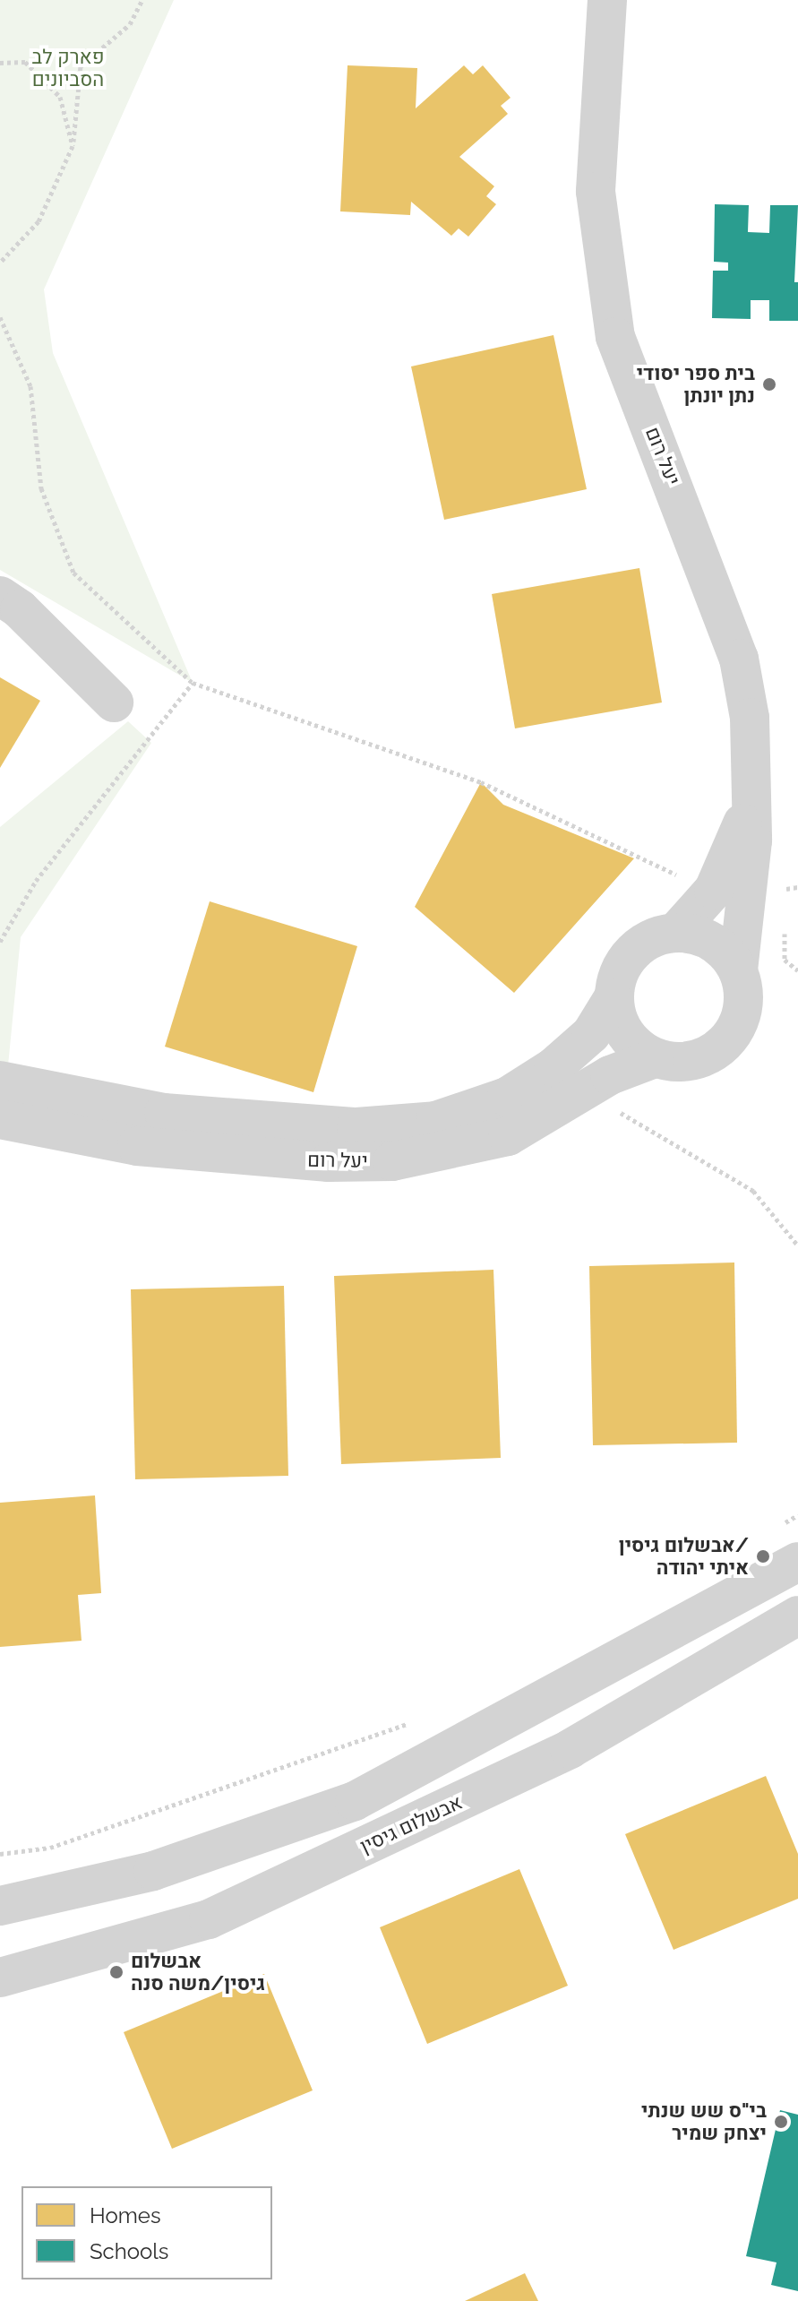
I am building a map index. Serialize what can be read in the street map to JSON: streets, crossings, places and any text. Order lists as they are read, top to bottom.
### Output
{
  "streets": {
    "street": ["יעל רום", "אבשלום גיסין"]
  },
  "parks": ["פארק לב הסביונים"],
  "places": [
    "בית ספר יסודי נתן יונתן",
    "אבשלום גיסין/ איתי יהודה",
    "אבשלום גיסין/משה סנה",
    "בי\"ס שש שנתי יצחק שמיר"
  ],
  "legend": ["Homes", "Schools"]
}
